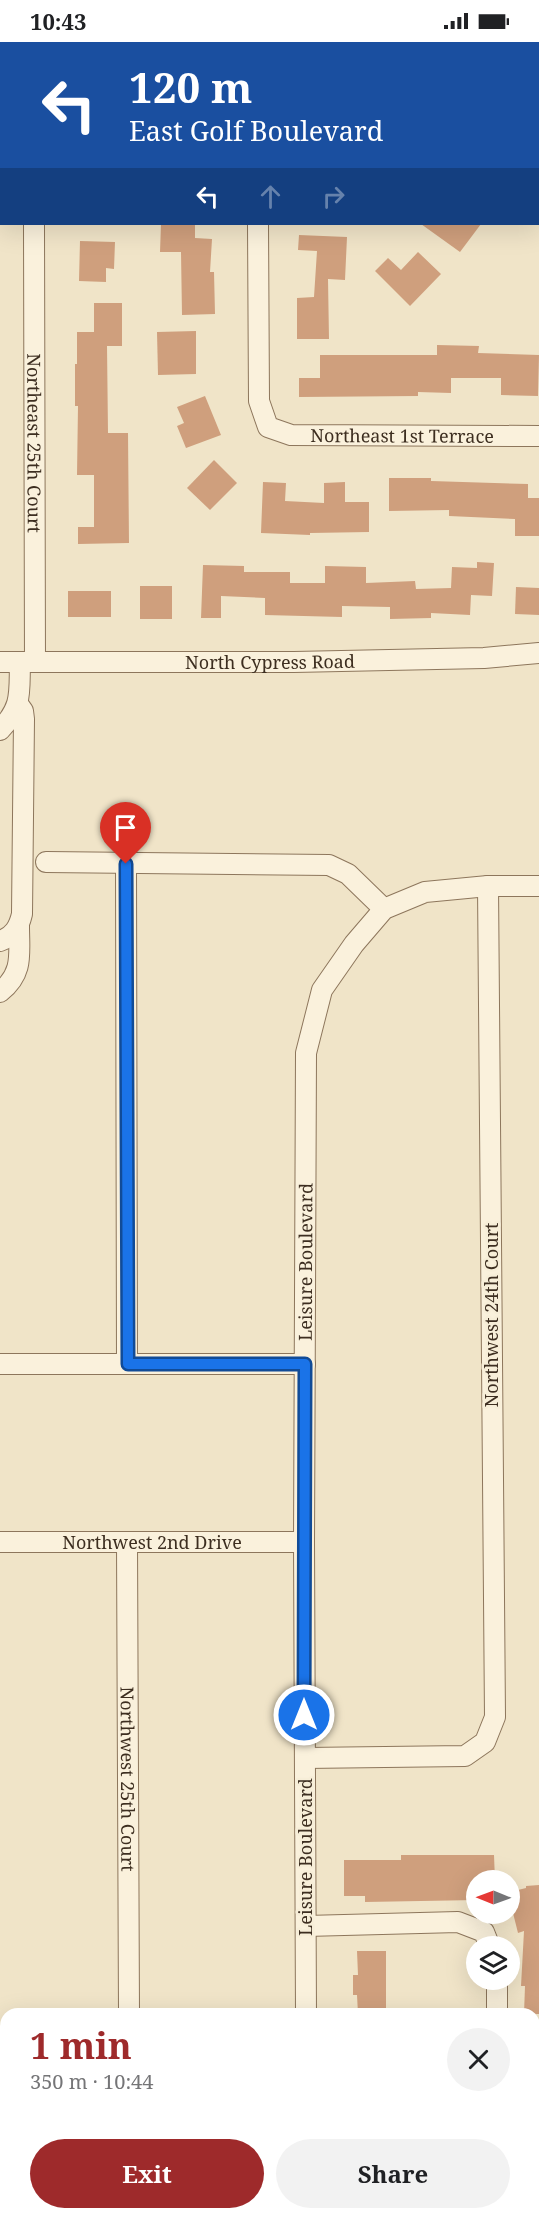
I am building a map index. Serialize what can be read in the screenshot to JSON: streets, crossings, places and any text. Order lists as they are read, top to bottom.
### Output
{
  "streets": {
    "street": [
      "Northeast 1st Terrace",
      "Northeast 25th Court",
      "North Cypress Road",
      "Leisure Boulevard",
      "Northwest 24th Court",
      "Northwest 2nd Drive",
      "Northwest 25th Court"
    ]
  },
  "crossings": [
    ["Northeast 25th Court", "North Cypress Road"],
    ["Leisure Boulevard", "Northwest 24th Court"],
    ["Leisure Boulevard", "Northwest 2nd Drive"],
    ["Northwest 2nd Drive", "Northwest 25th Court"]
  ],
  "north": "left",
  "page": {
    "status": "10:43",
    "turn": ["120 m", "East Golf Boulevard"],
    "heading": ["1 min", "350 m · 10:44"],
    "buttons": ["Exit", "Share"]
  }
}
